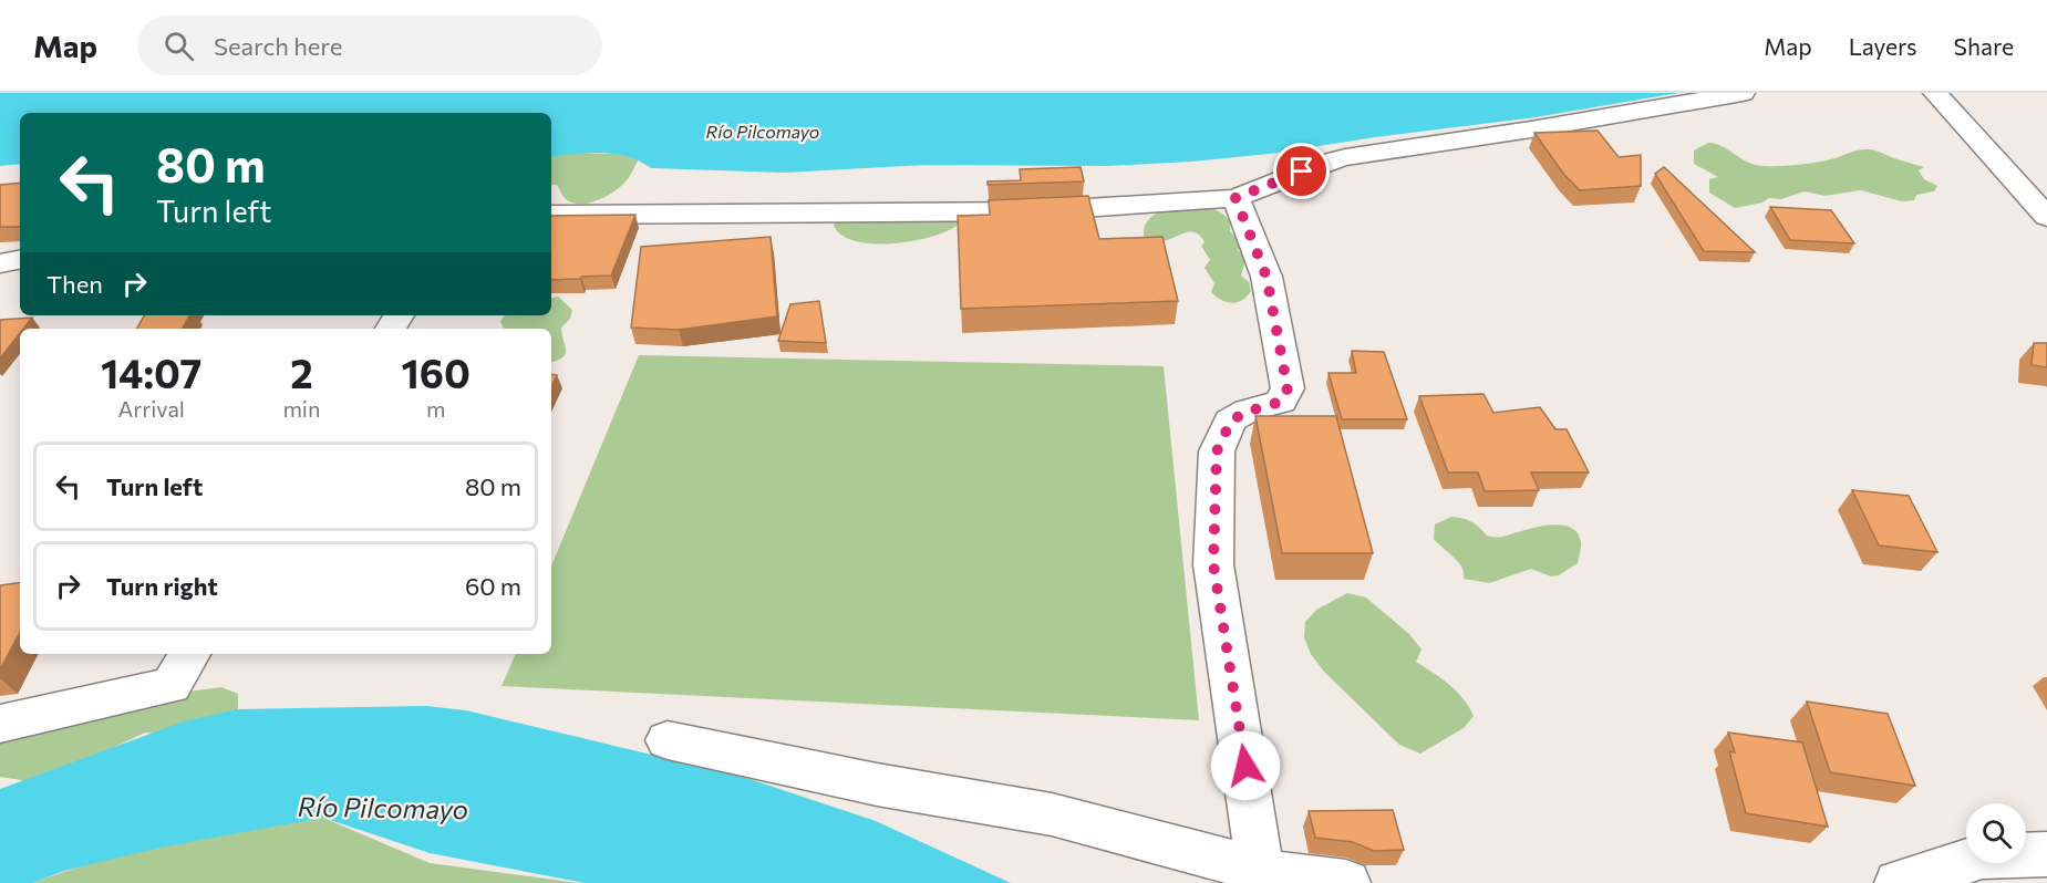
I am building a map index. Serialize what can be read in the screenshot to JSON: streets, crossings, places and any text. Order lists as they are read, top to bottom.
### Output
{
  "water": ["Río Pilcomayo"],
  "page": {
    "header": "Map",
    "search": "Search here",
    "nav": ["Map", "Layers", "Share"],
    "turn": ["80 m", "Turn left"],
    "then": "Then",
    "eta": [
      "14:07",
      "Arrival",
      "2",
      "min",
      "160",
      "m"
    ],
    "list": [
      {
        "name": "Turn left",
        "value": "80 m"
      },
      {
        "name": "Turn right",
        "value": "60 m"
      }
    ]
  }
}
